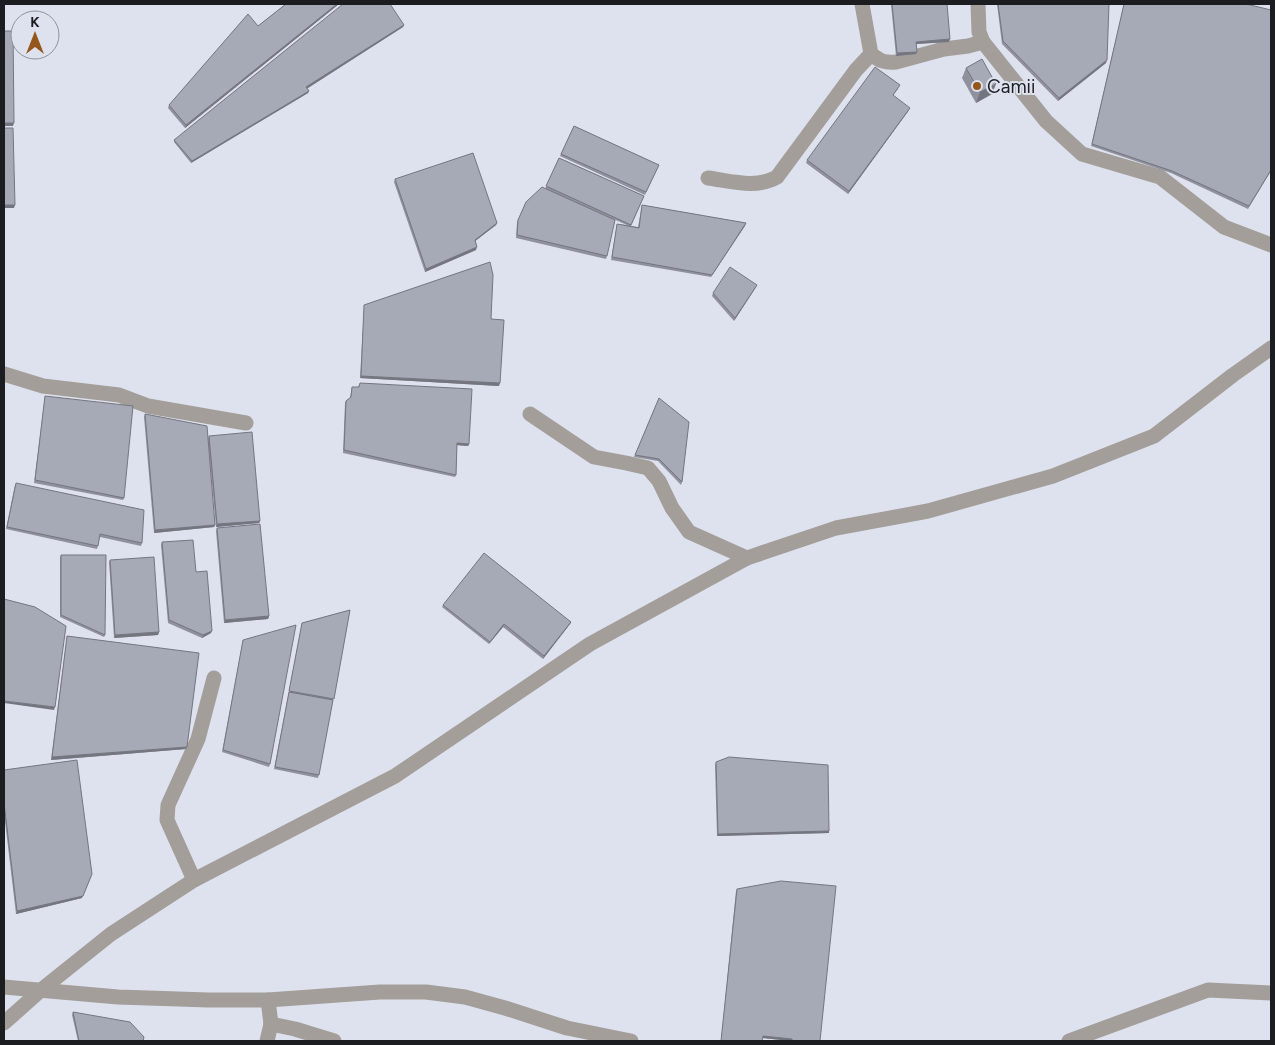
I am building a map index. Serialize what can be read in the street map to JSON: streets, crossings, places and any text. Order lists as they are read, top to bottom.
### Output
{
  "places": ["Camii"],
  "north": "top"
}
